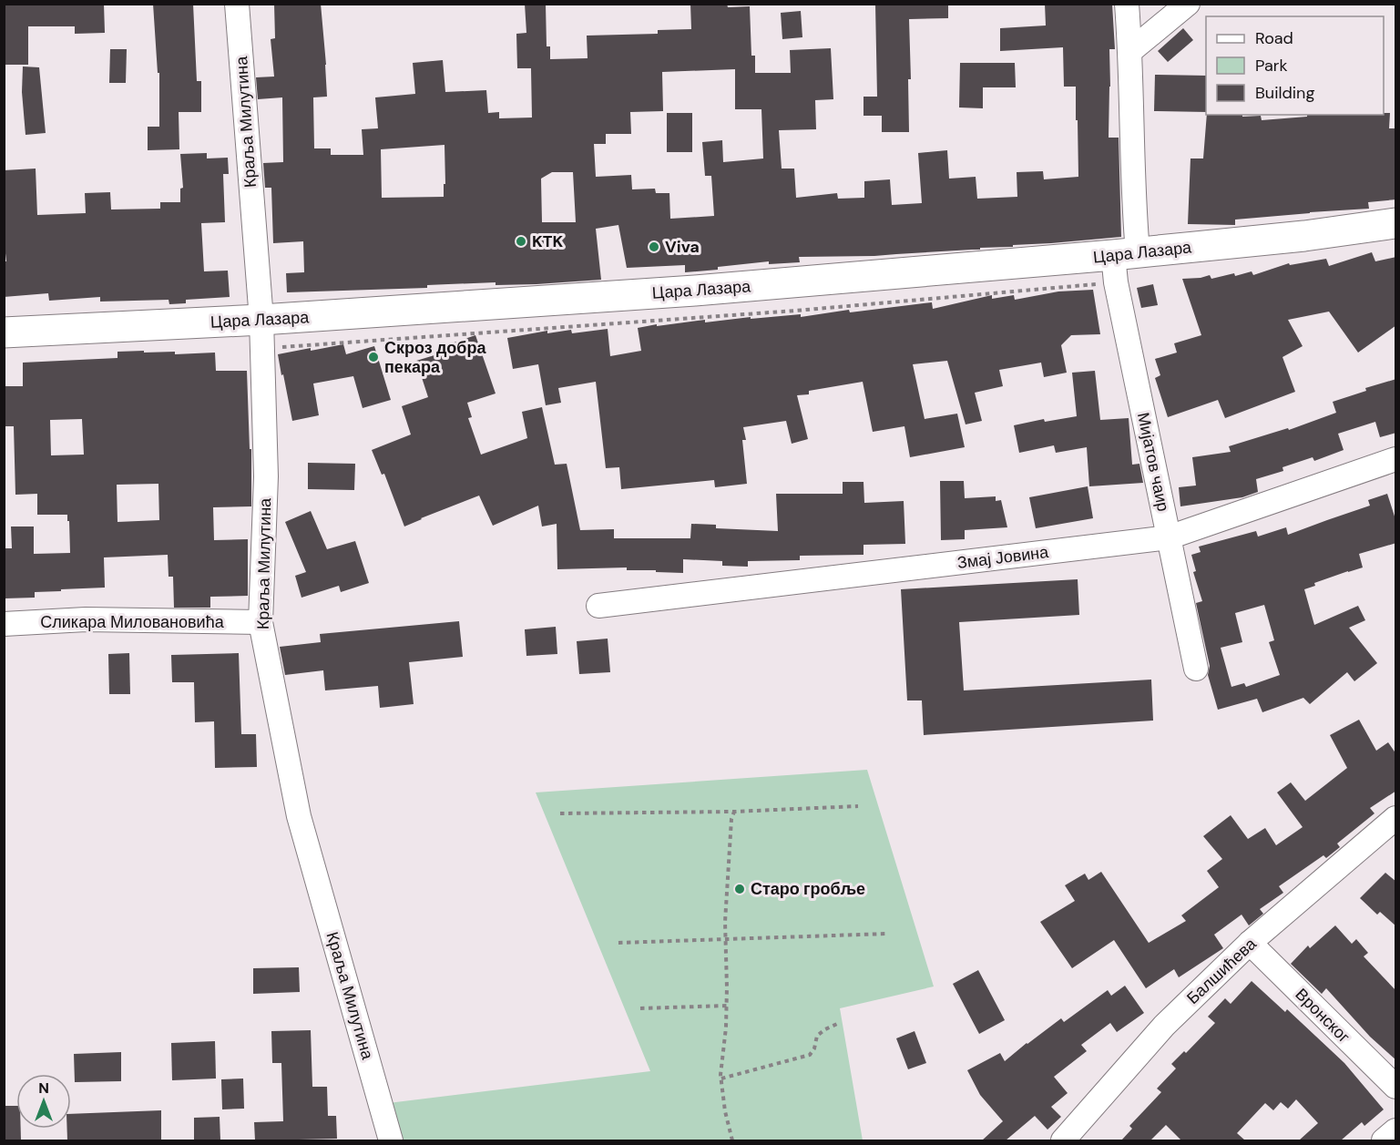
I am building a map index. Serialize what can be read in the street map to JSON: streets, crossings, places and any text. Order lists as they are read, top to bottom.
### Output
{
  "streets": {
    "main road": ["Цара Лазара"],
    "street": [
      "Краља Милутина",
      "Мијатов чаир",
      "Змај Јовина",
      "Сликара Миловановића",
      "Балшићева",
      "Вронског"
    ]
  },
  "crossings": [
    ["Краља Милутина", "Цара Лазара"],
    ["Краља Милутина", "Сликара Миловановића"],
    ["Цара Лазара", "Мијатов чаир"],
    ["Мијатов чаир", "Змај Јовина"],
    ["Балшићева", "Вронског"]
  ],
  "places": [
    "KTK",
    "Viva",
    "Скроз добра пекара",
    "Старо гробље"
  ],
  "legend": ["Road", "Park", "Building"],
  "north": "top"
}
